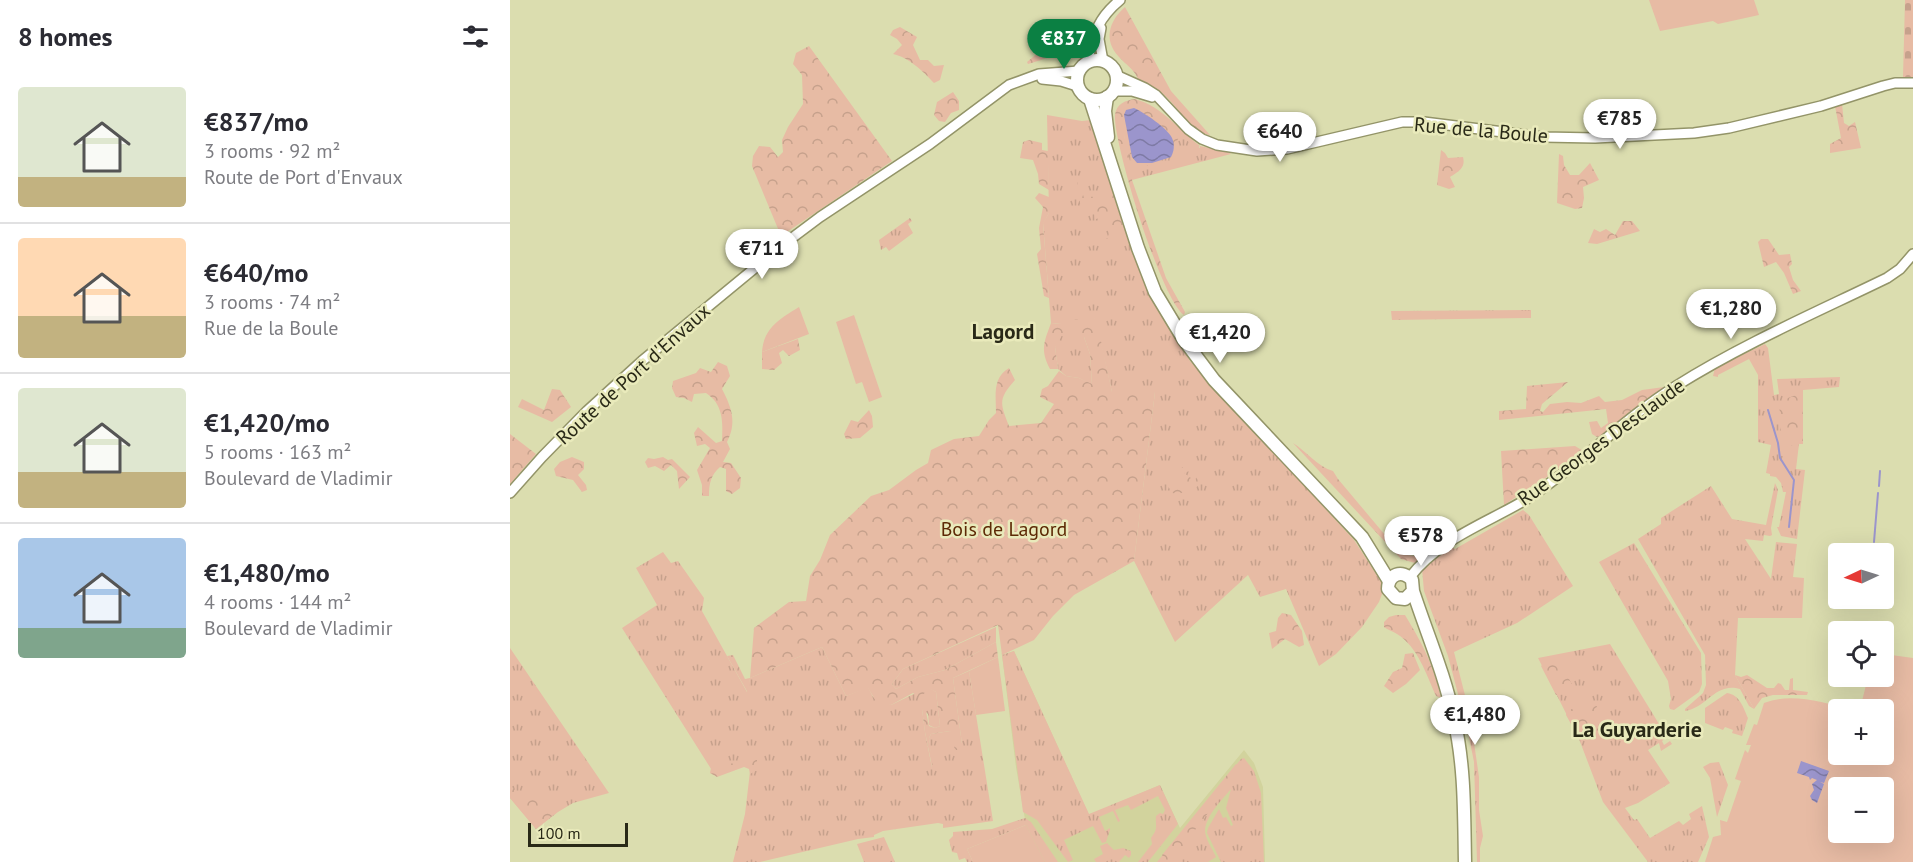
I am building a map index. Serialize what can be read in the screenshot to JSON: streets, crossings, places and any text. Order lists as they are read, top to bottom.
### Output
{
  "streets": {
    "street": ["Rue de la Boule", "Route de Port d'Envaux", "Rue Georges Desclaude"]
  },
  "crossings": [
    ["Rue de la Boule", "Route de Port d'Envaux"]
  ],
  "districts": ["Lagord", "La Guyarderie"],
  "parks": ["Bois de Lagord"],
  "scale_bar": "100 m",
  "north": "left",
  "page": {
    "heading": "8 homes",
    "price": [
      "€837",
      "€785",
      "€640",
      "€711",
      "€1,280",
      "€1,420",
      "€578",
      "€1,480"
    ],
    "list": [
      {
        "name": "€837/mo",
        "note": "3 rooms · 92 m² · Route de Port d'Envaux"
      },
      {
        "name": "€640/mo",
        "note": "3 rooms · 74 m² · Rue de la Boule"
      },
      {
        "name": "€1,420/mo",
        "note": "5 rooms · 163 m² · Boulevard de Vladimir"
      },
      {
        "name": "€1,480/mo",
        "note": "4 rooms · 144 m² · Boulevard de Vladimir"
      }
    ],
    "map_buttons": ["+", "−"],
    "scale": "100 m"
  }
}
